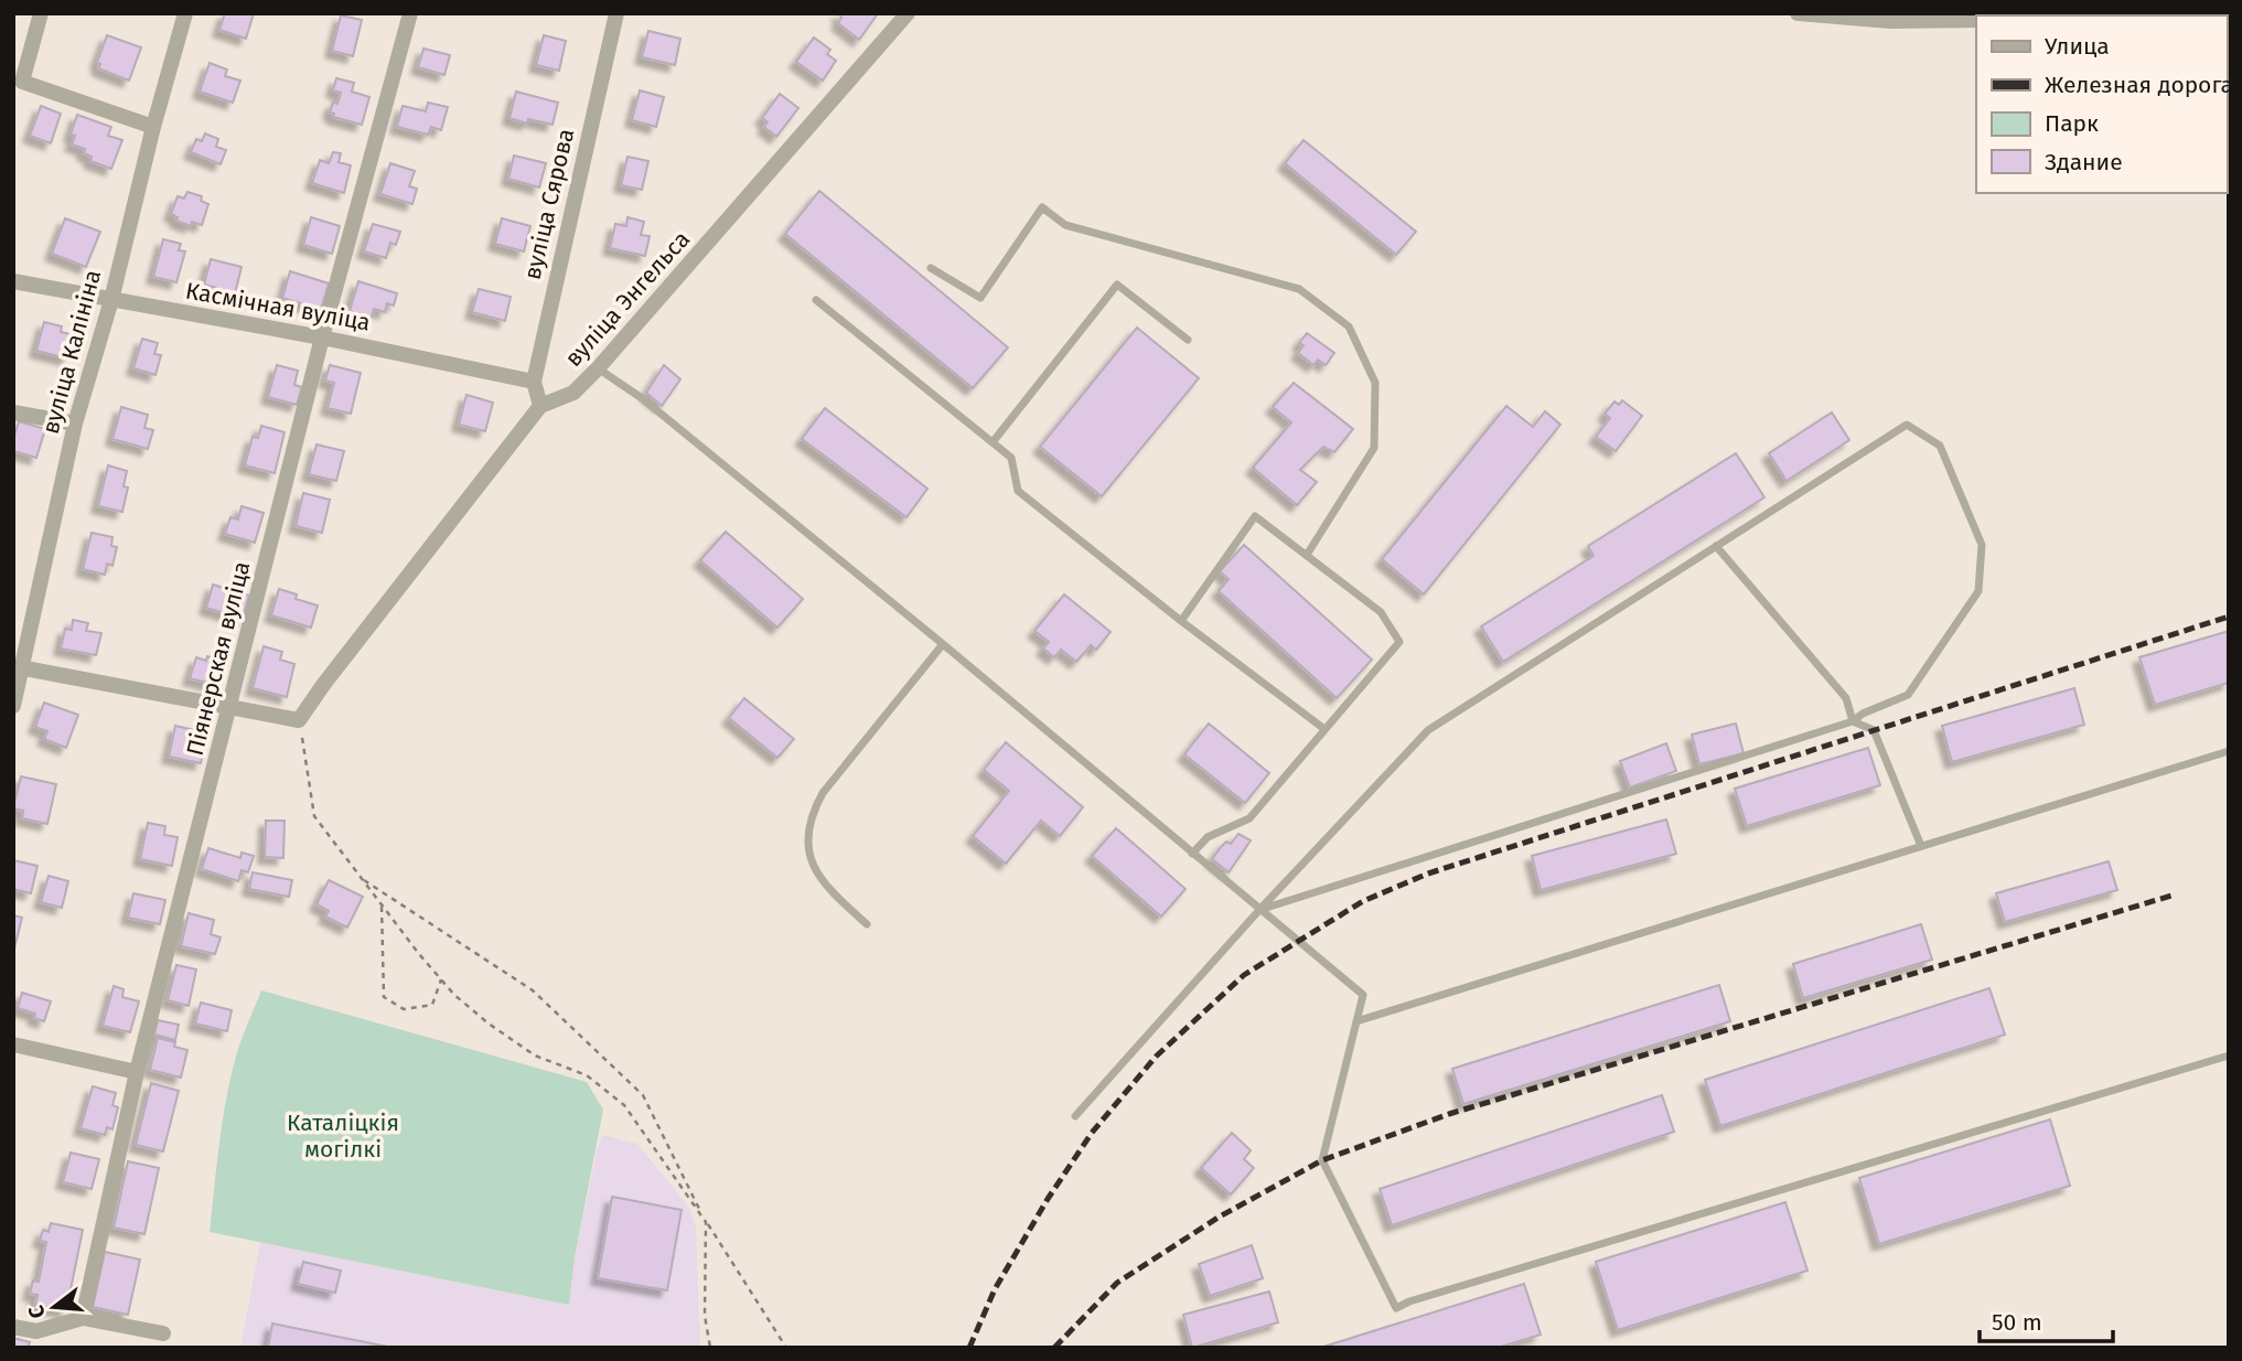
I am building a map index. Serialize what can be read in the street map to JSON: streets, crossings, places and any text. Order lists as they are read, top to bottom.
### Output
{
  "streets": {
    "street": [
      "вуліца Сярова",
      "вуліца Энгельса",
      "Касмічная вуліца",
      "вуліца Калініна",
      "Піянерская вуліца"
    ]
  },
  "crossings": [
    ["вуліца Сярова", "вуліца Энгельса"],
    ["вуліца Сярова", "Касмічная вуліца"],
    ["Касмічная вуліца", "вуліца Калініна"],
    ["Касмічная вуліца", "Піянерская вуліца"]
  ],
  "parks": ["Каталіцкія могілкі"],
  "legend": [
    "Улица",
    "Железная дорога",
    "Парк",
    "Здание"
  ],
  "scale_bar": "50 m",
  "north": "left"
}
